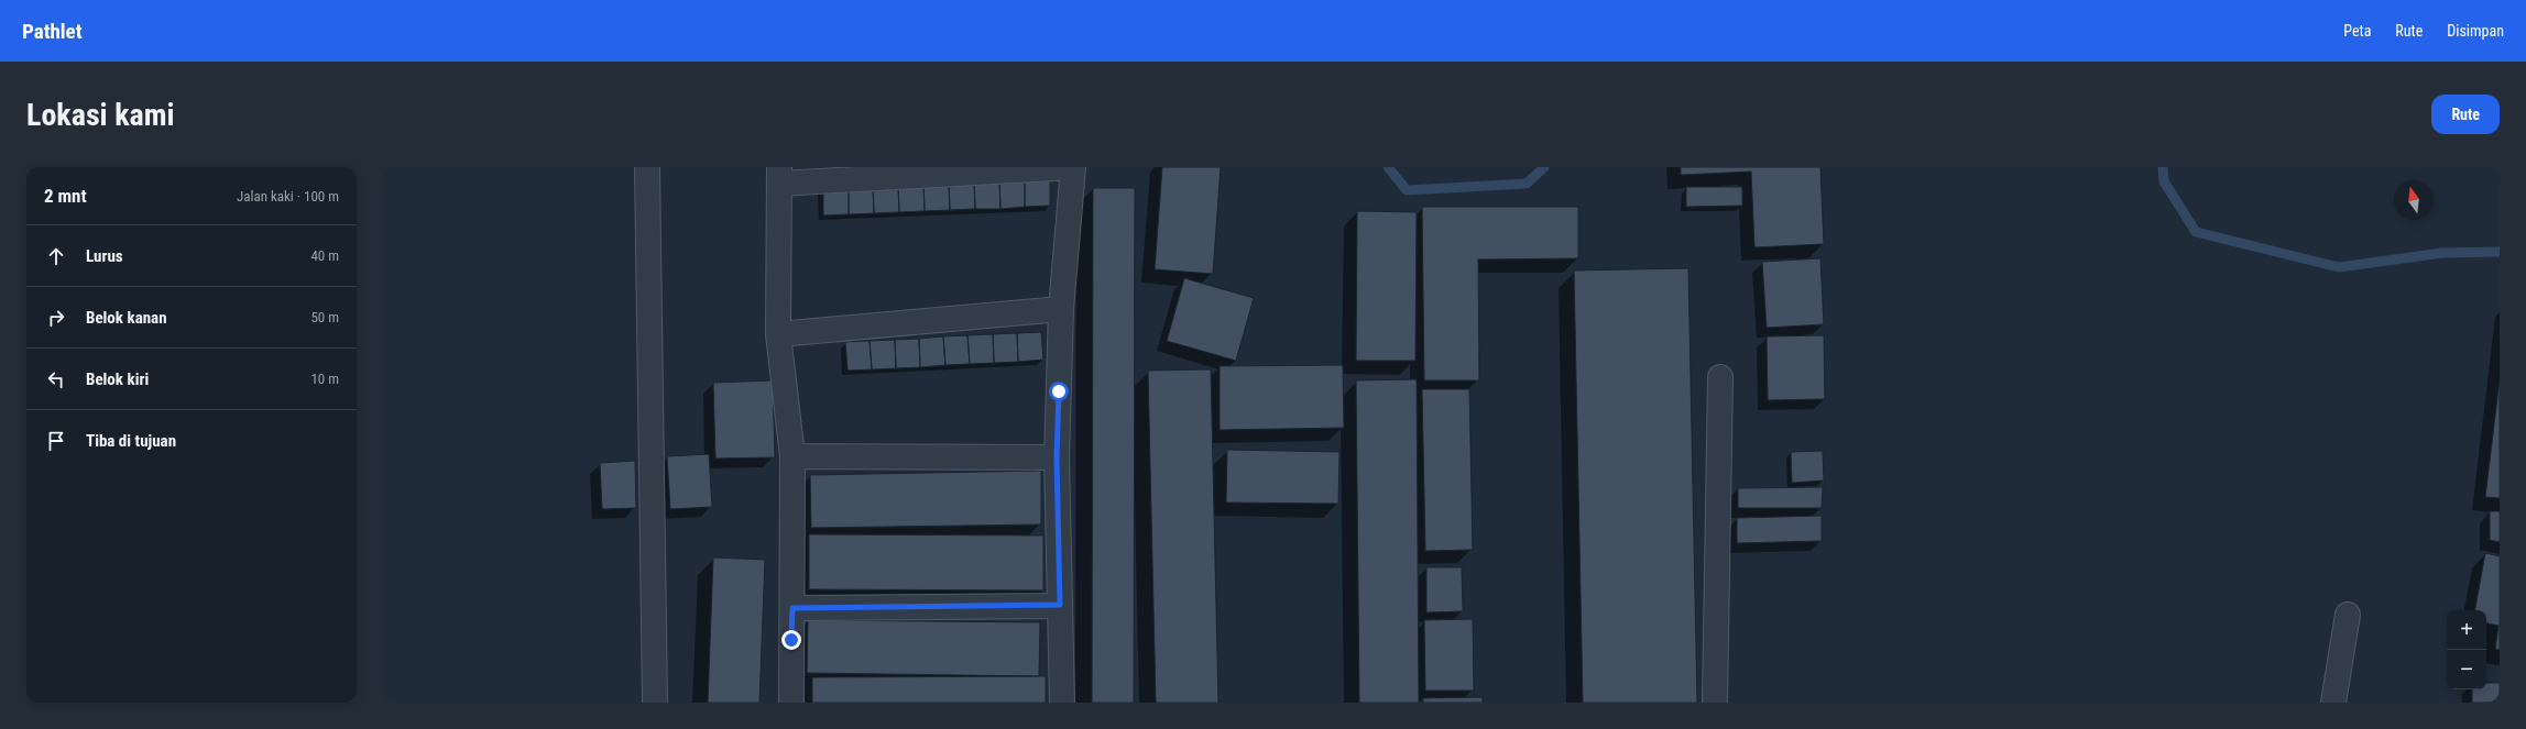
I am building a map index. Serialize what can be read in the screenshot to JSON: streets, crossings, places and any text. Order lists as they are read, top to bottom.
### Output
{
  "north": "top",
  "page": {
    "header": "Pathlet",
    "nav": ["Peta", "Rute", "Disimpan"],
    "buttons": "Rute",
    "title": "Lokasi kami",
    "heading": ["2 mnt", "Jalan kaki · 100 m"],
    "list": [
      ["Lurus", "40 m"],
      ["Belok kanan", "50 m"],
      ["Belok kiri", "10 m"],
      "Tiba di tujuan"
    ],
    "map_buttons": ["+", "−"]
  }
}
